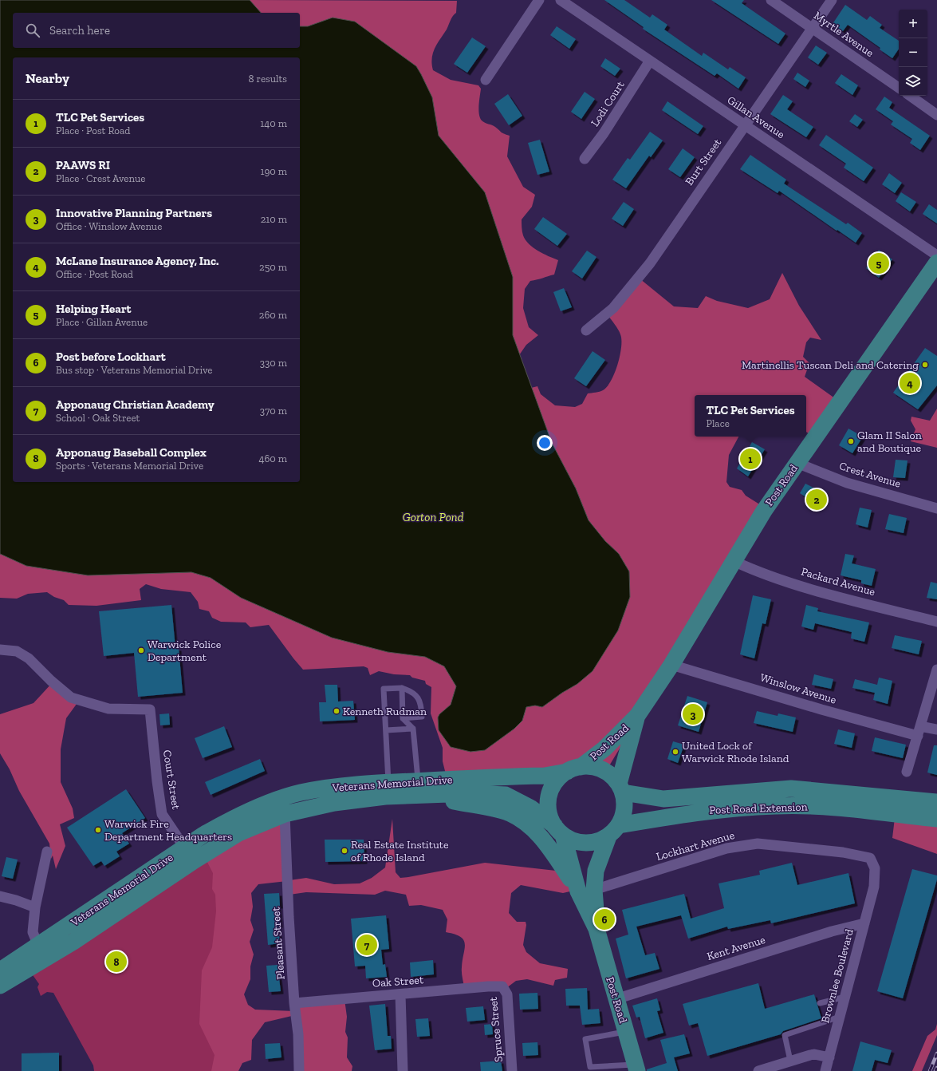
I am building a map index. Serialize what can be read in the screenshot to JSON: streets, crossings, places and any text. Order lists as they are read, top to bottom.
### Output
{
  "streets": {
    "main road": ["Post Road", "Veterans Memorial Drive", "Post Road Extension"],
    "street": [
      "Myrtle Avenue",
      "Lodi Court",
      "Gillan Avenue",
      "Burt Street",
      "Crest Avenue",
      "Packard Avenue",
      "Winslow Avenue",
      "Court Street",
      "Lockhart Avenue",
      "Pleasant Street",
      "Kent Avenue",
      "Brownlee Boulevard",
      "Oak Street",
      "Spruce Street"
    ]
  },
  "crossings": [
    ["Myrtle Avenue", "Burt Street"],
    ["Lodi Court", "Gillan Avenue"],
    ["Gillan Avenue", "Burt Street"],
    ["Crest Avenue", "Post Road"],
    ["Post Road", "Packard Avenue"],
    ["Post Road", "Winslow Avenue"],
    ["Post Road", "Veterans Memorial Drive"],
    ["Post Road", "Post Road Extension"],
    ["Post Road", "Lockhart Avenue"],
    ["Post Road", "Kent Avenue"],
    ["Court Street", "Veterans Memorial Drive"],
    ["Veterans Memorial Drive", "Post Road Extension"],
    ["Veterans Memorial Drive", "Pleasant Street"],
    ["Lockhart Avenue", "Brownlee Boulevard"],
    ["Pleasant Street", "Oak Street"],
    ["Kent Avenue", "Brownlee Boulevard"],
    ["Oak Street", "Spruce Street"]
  ],
  "water": ["Gorton Pond"],
  "places": [
    "Martinellis Tuscan Deli and Catering",
    "Glam II Salon and Boutique",
    "Warwick Police Department",
    "Kenneth Rudman",
    "United Lock of Warwick Rhode Island",
    "Warwick Fire Department Headquarters",
    "Real Estate Institute of Rhode Island"
  ],
  "page": {
    "map_buttons": ["+", "−"],
    "search": "Search here",
    "heading": ["Nearby", "8 results"],
    "list": [
      {
        "mark": "1",
        "name": "TLC Pet Services",
        "note": "Place · Post Road",
        "value": "140 m"
      },
      {
        "mark": "2",
        "name": "PAAWS RI",
        "note": "Place · Crest Avenue",
        "value": "190 m"
      },
      {
        "mark": "3",
        "name": "Innovative Planning Partners",
        "note": "Office · Winslow Avenue",
        "value": "210 m"
      },
      {
        "mark": "4",
        "name": "McLane Insurance Agency, Inc.",
        "note": "Office · Post Road",
        "value": "250 m"
      },
      {
        "mark": "5",
        "name": "Helping Heart",
        "note": "Place · Gillan Avenue",
        "value": "260 m"
      },
      {
        "mark": "6",
        "name": "Post before Lockhart",
        "note": "Bus stop · Veterans Memorial Drive",
        "value": "330 m"
      },
      {
        "mark": "7",
        "name": "Apponaug Christian Academy",
        "note": "School · Oak Street",
        "value": "370 m"
      },
      {
        "mark": "8",
        "name": "Apponaug Baseball Complex",
        "note": "Sports · Veterans Memorial Drive",
        "value": "460 m"
      }
    ],
    "pins": [
      "5",
      "4",
      "1",
      "2",
      "3",
      "6",
      "7",
      "8"
    ],
    "popup": ["TLC Pet Services", "Place"]
  }
}
